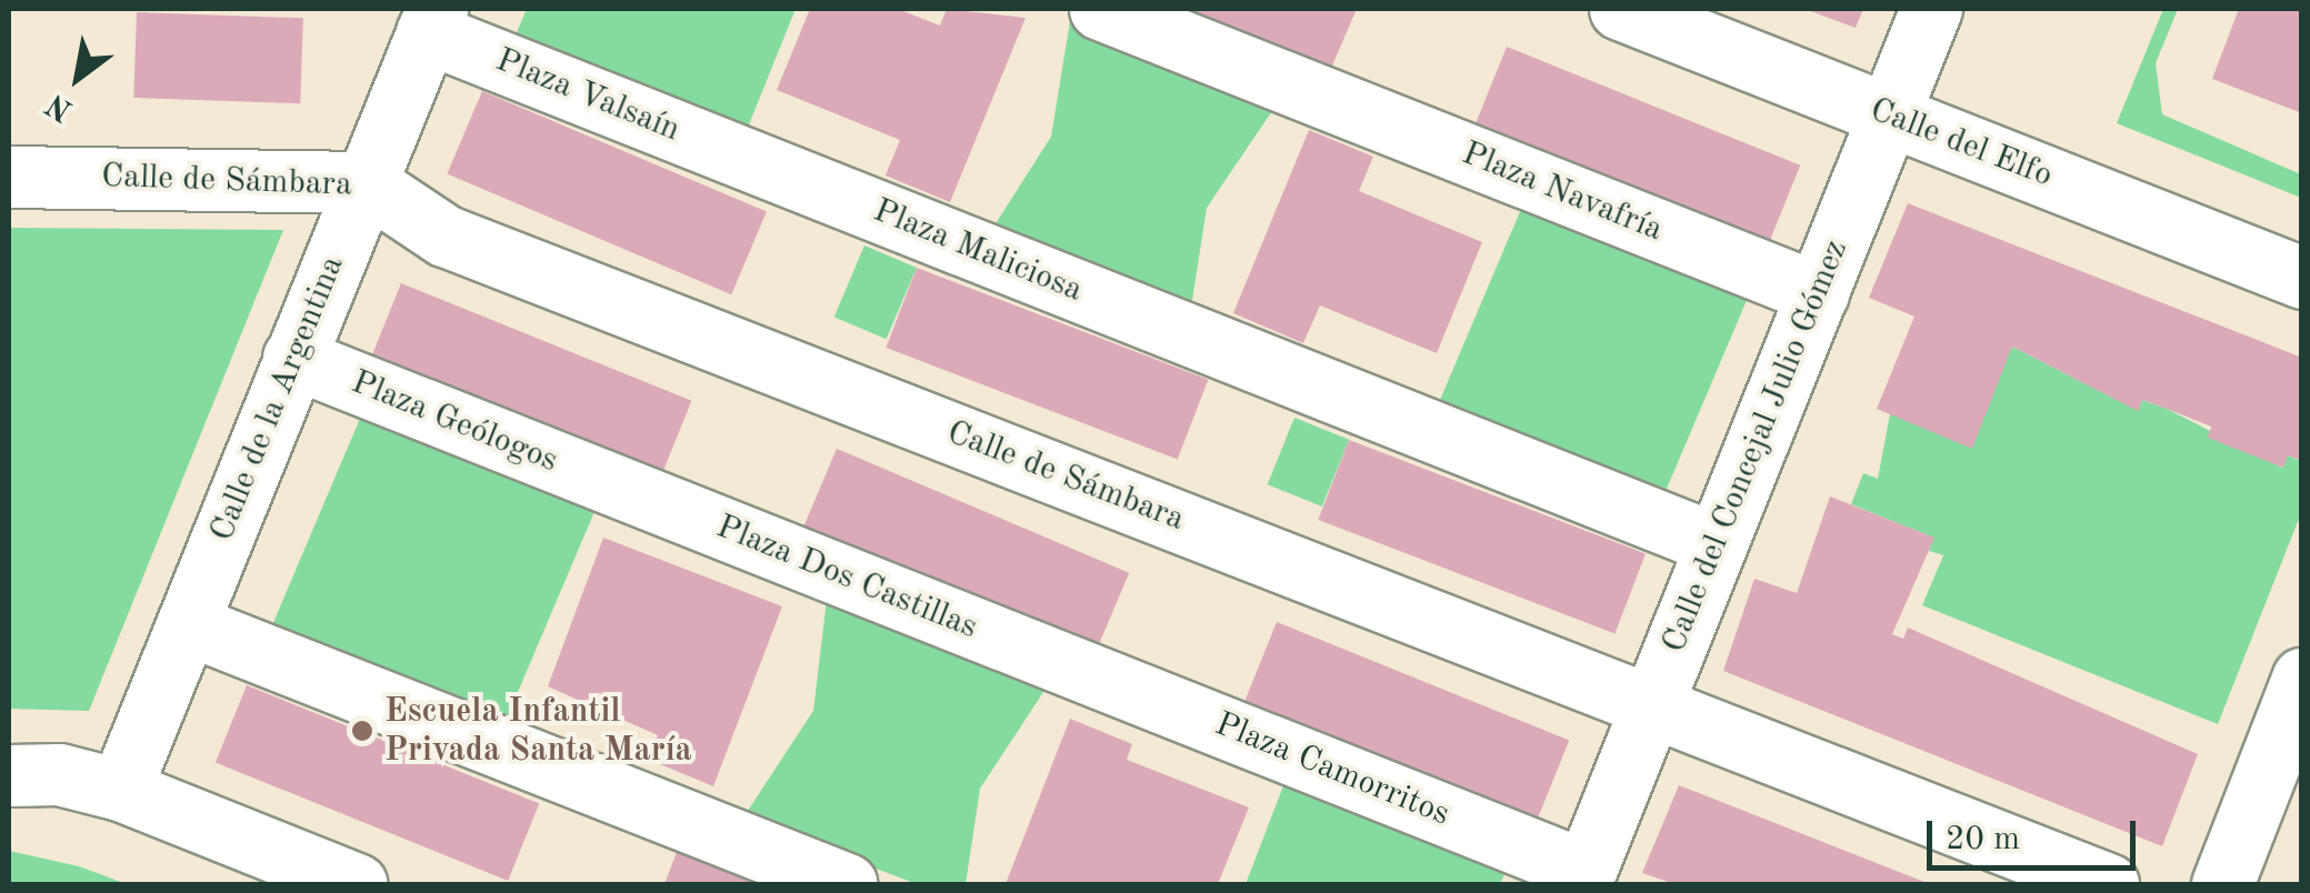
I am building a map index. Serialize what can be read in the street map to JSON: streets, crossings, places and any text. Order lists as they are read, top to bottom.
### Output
{
  "streets": {
    "street": [
      "Plaza Valsaín",
      "Calle del Elfo",
      "Calle de Sámbara",
      "Plaza Navafría",
      "Plaza Maliciosa",
      "Calle de la Argentina",
      "Plaza Geólogos",
      "Calle del Concejal Julio Gómez",
      "Plaza Dos Castillas",
      "Plaza Camorritos"
    ]
  },
  "crossings": [
    ["Plaza Valsaín", "Plaza Maliciosa"],
    ["Plaza Valsaín", "Calle de la Argentina"],
    ["Calle del Elfo", "Calle del Concejal Julio Gómez"],
    ["Calle de Sámbara", "Calle de la Argentina"],
    ["Calle de Sámbara", "Calle del Concejal Julio Gómez"],
    ["Plaza Navafría", "Calle del Concejal Julio Gómez"],
    ["Plaza Maliciosa", "Calle del Concejal Julio Gómez"],
    ["Calle de la Argentina", "Plaza Geólogos"],
    ["Plaza Geólogos", "Plaza Dos Castillas"],
    ["Calle del Concejal Julio Gómez", "Plaza Camorritos"],
    ["Plaza Dos Castillas", "Plaza Camorritos"]
  ],
  "places": ["Escuela Infantil Privada Santa María"],
  "scale_bar": "20 m",
  "north": "bottom left"
}
